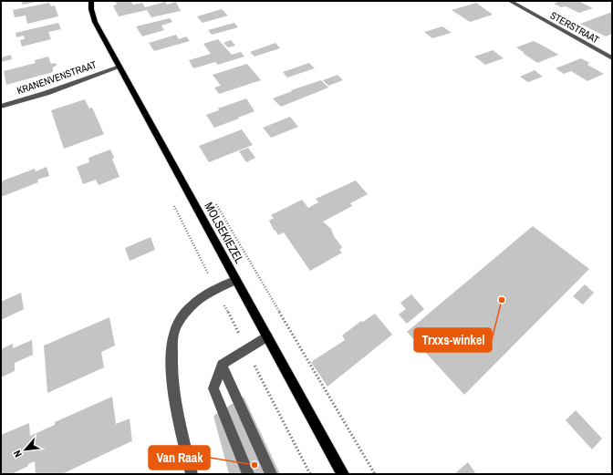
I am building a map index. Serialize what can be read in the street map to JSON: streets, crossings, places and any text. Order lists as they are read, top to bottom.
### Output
{
  "streets": {
    "main road": ["MOLSEKIEZEL"],
    "street": ["STERSTRAAT", "KRANENVENSTRAAT"]
  },
  "crossings": [
    ["KRANENVENSTRAAT", "MOLSEKIEZEL"]
  ],
  "places": ["Trxxs-winkel", "Van Raak"],
  "north": "bottom left"
}
